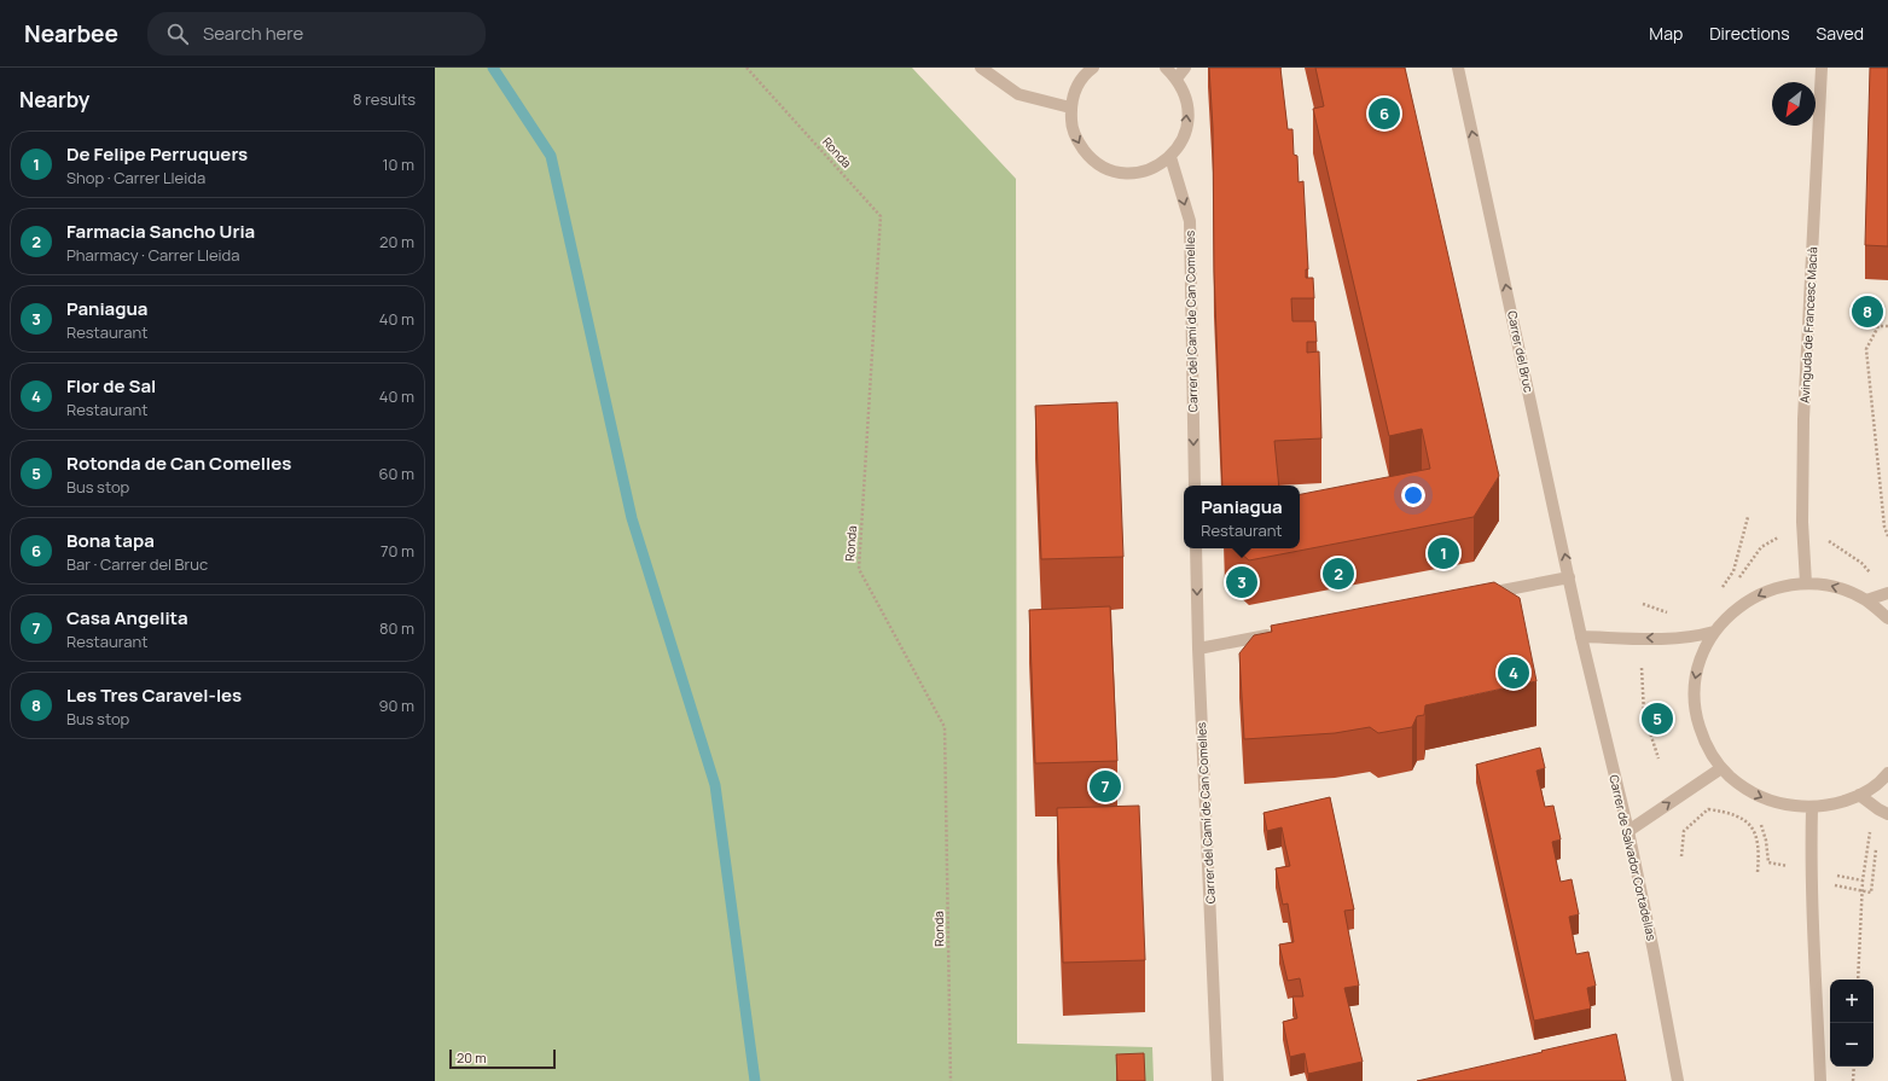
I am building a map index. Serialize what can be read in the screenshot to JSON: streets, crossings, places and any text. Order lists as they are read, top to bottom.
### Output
{
  "streets": {
    "street": [
      "Carrer del Camí de Can Comelles",
      "Avinguda de Francesc Macià",
      "Carrer del Bruc",
      "Carrer de Salvador Cortadellas"
    ],
    "path": ["Ronda"]
  },
  "crossings": [
    ["Carrer del Bruc", "Carrer de Salvador Cortadellas"]
  ],
  "one_way": ["Carrer del Camí de Can Comelles", "Carrer del Bruc"],
  "scale_bar": "20 m",
  "north": "bottom left",
  "page": {
    "header": "Nearbee",
    "search": "Search here",
    "nav": ["Map", "Directions", "Saved"],
    "heading": ["Nearby", "8 results"],
    "pins": [
      "6",
      "8",
      "1",
      "2",
      "3",
      "4",
      "5",
      "7"
    ],
    "list": [
      {
        "mark": "1",
        "name": "De Felipe Perruquers",
        "note": "Shop · Carrer Lleida",
        "value": "10 m"
      },
      {
        "mark": "2",
        "name": "Farmacia Sancho Uria",
        "note": "Pharmacy · Carrer Lleida",
        "value": "20 m"
      },
      {
        "mark": "3",
        "name": "Paniagua",
        "note": "Restaurant",
        "value": "40 m"
      },
      {
        "mark": "4",
        "name": "Flor de Sal",
        "note": "Restaurant",
        "value": "40 m"
      },
      {
        "mark": "5",
        "name": "Rotonda de Can Comelles",
        "note": "Bus stop",
        "value": "60 m"
      },
      {
        "mark": "6",
        "name": "Bona tapa",
        "note": "Bar · Carrer del Bruc",
        "value": "70 m"
      },
      {
        "mark": "7",
        "name": "Casa Angelita",
        "note": "Restaurant",
        "value": "80 m"
      },
      {
        "mark": "8",
        "name": "Les Tres Caravel-les",
        "note": "Bus stop",
        "value": "90 m"
      }
    ],
    "popup": ["Paniagua", "Restaurant"],
    "map_buttons": ["+", "−"],
    "scale": "20 m"
  }
}
